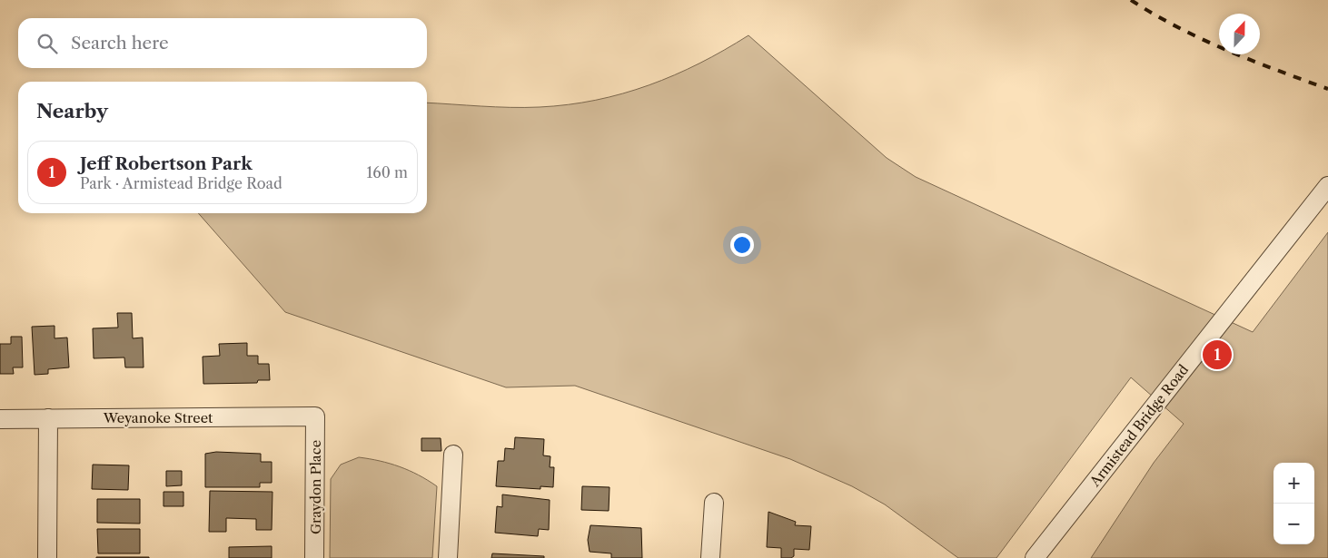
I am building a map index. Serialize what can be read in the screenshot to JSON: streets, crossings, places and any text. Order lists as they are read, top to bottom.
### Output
{
  "streets": {
    "street": ["Weyanoke Street", "Armistead Bridge Road", "Graydon Place"]
  },
  "crossings": [
    ["Weyanoke Street", "Graydon Place"]
  ],
  "north": "top",
  "page": {
    "search": "Search here",
    "heading": "Nearby",
    "list": [
      {
        "mark": "1",
        "name": "Jeff Robertson Park",
        "note": "Park · Armistead Bridge Road",
        "value": "160 m"
      }
    ],
    "pins": "1",
    "map_buttons": ["+", "−"]
  }
}
